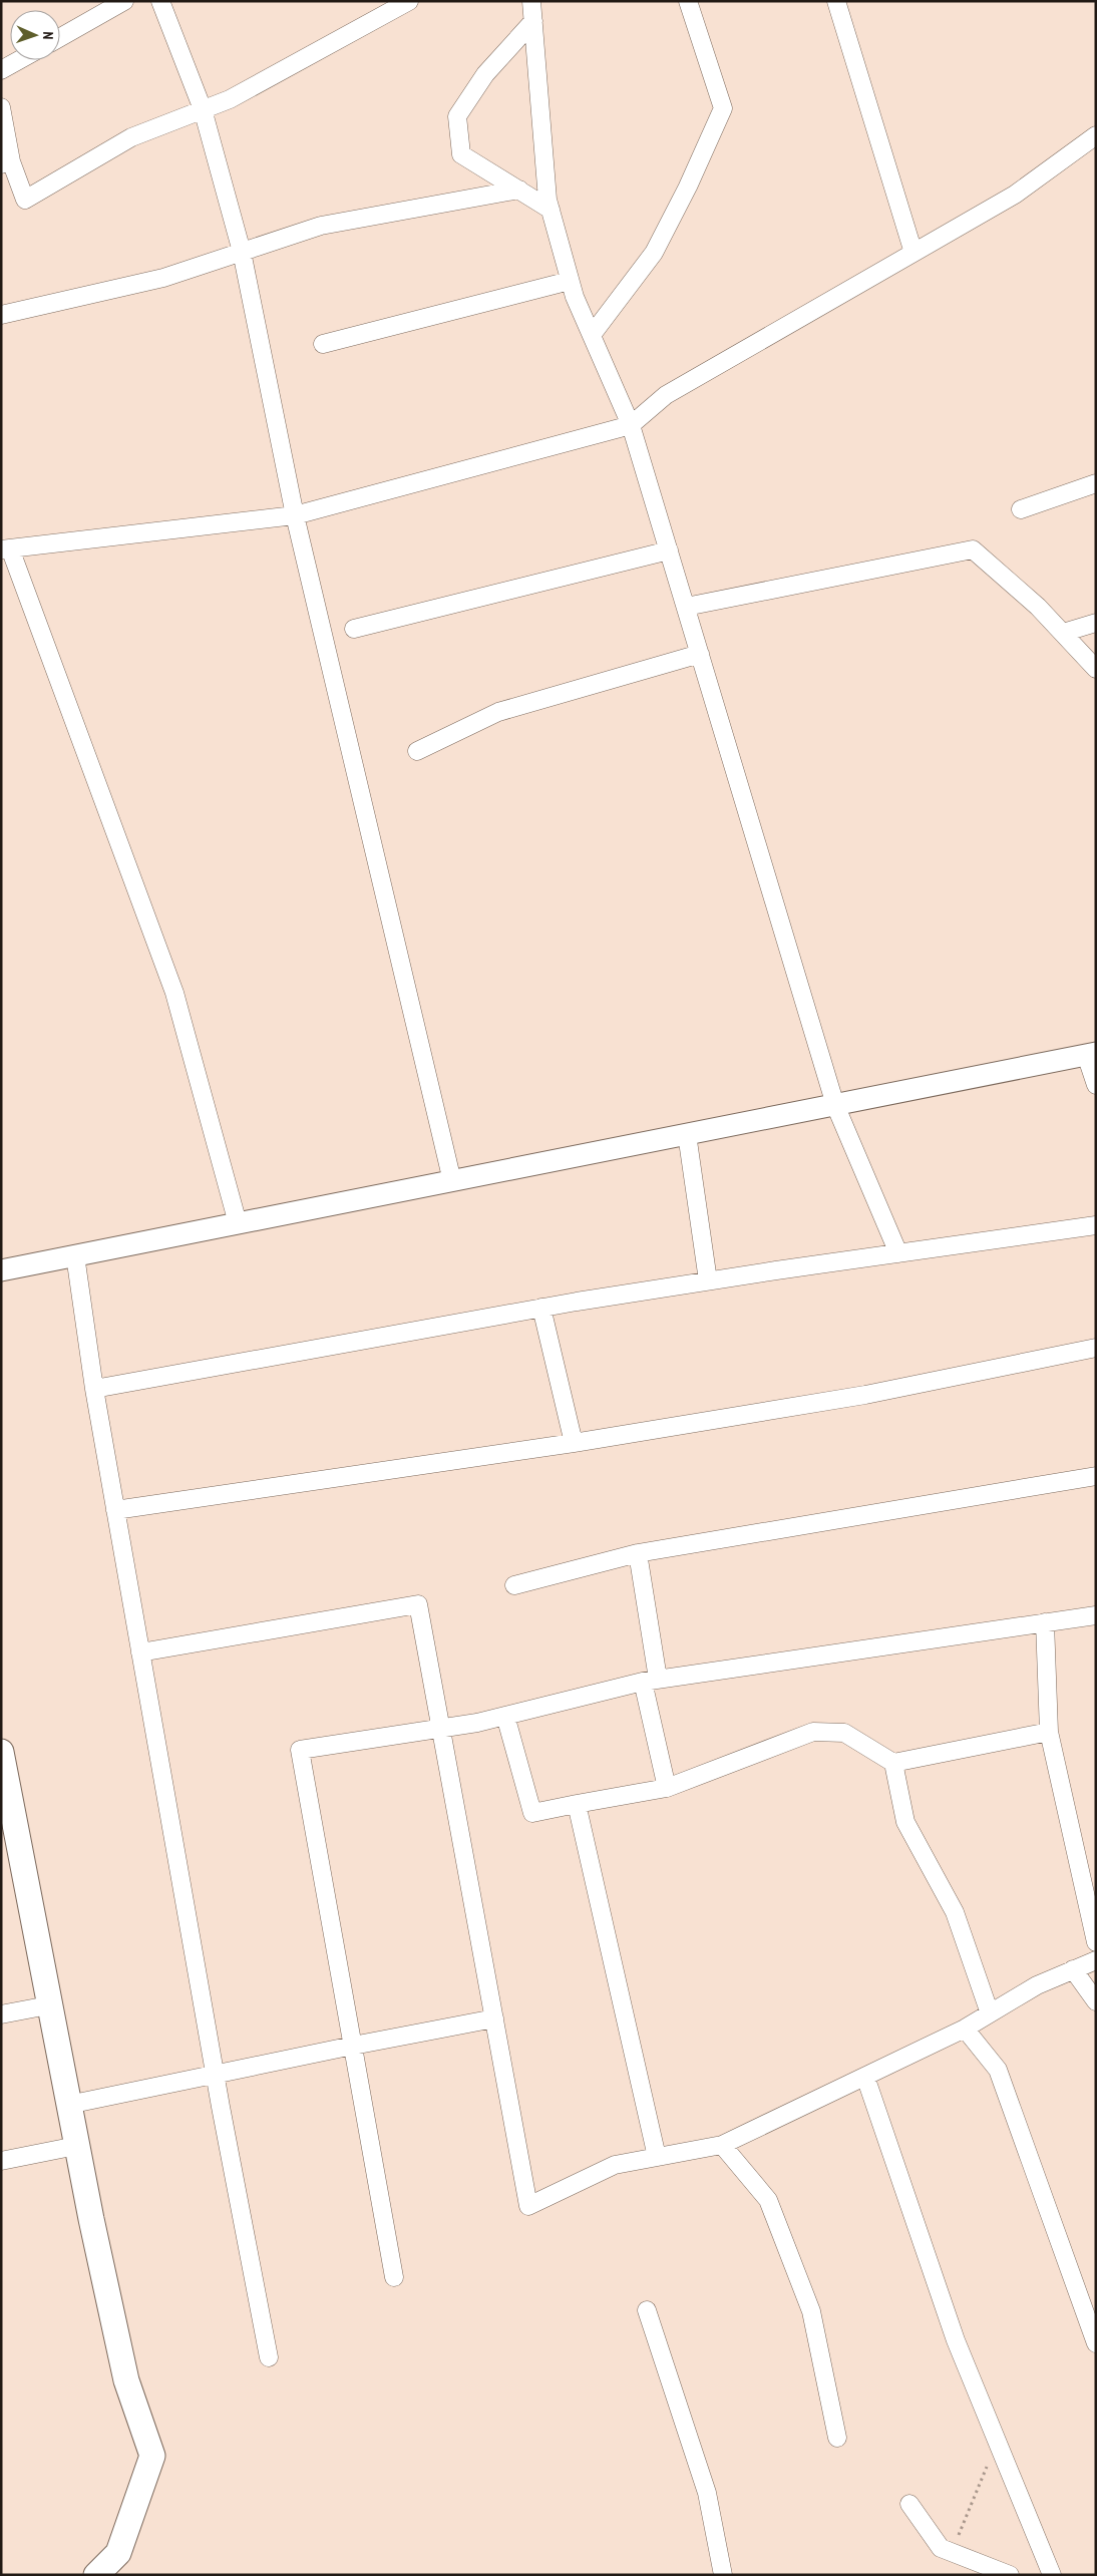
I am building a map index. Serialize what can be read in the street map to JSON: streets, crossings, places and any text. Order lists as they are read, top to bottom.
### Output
{
  "north": "right"
}
